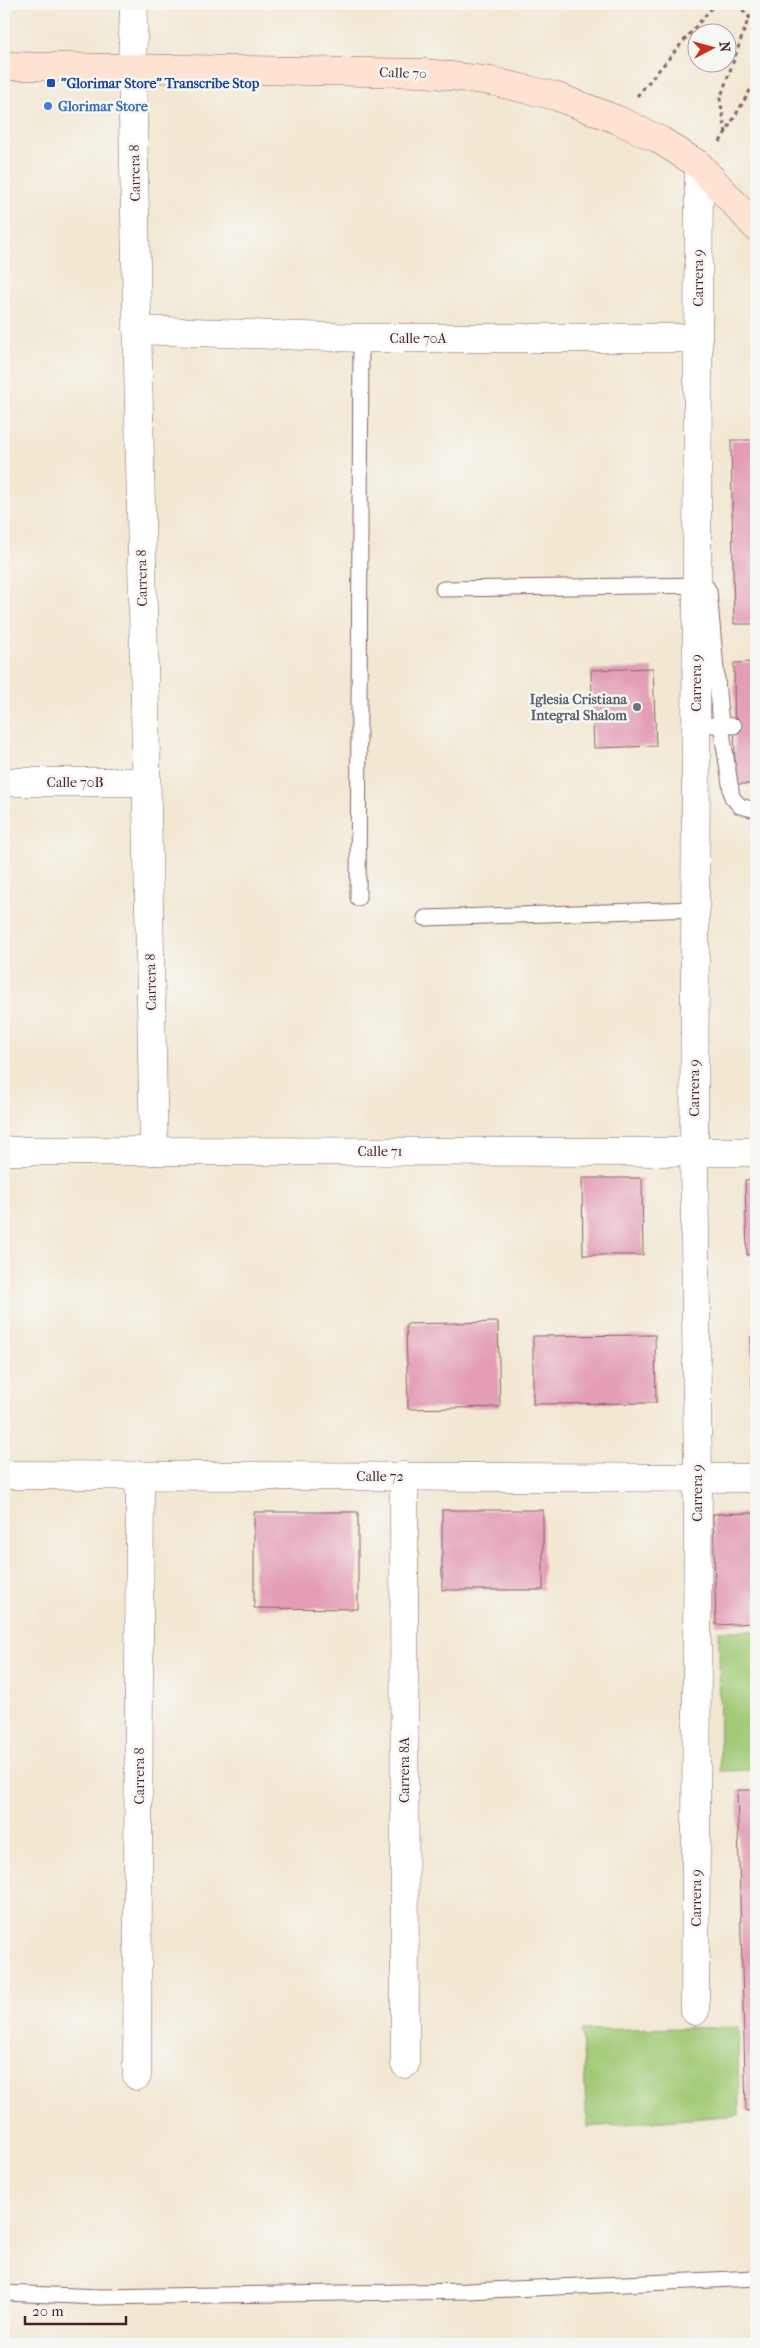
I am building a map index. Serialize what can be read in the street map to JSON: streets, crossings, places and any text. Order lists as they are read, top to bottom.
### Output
{
  "streets": {
    "main road": ["Calle 70"],
    "street": [
      "Carrera 8",
      "Carrera 9",
      "Calle 70A",
      "Calle 70B",
      "Calle 71",
      "Calle 72",
      "Carrera 8A"
    ]
  },
  "crossings": [
    ["Calle 70", "Carrera 8"],
    ["Calle 70", "Carrera 9"],
    ["Carrera 8", "Calle 70A"],
    ["Carrera 8", "Calle 70B"],
    ["Carrera 8", "Calle 71"],
    ["Carrera 8", "Calle 72"],
    ["Carrera 9", "Calle 70A"],
    ["Carrera 9", "Calle 71"],
    ["Carrera 9", "Calle 72"],
    ["Calle 72", "Carrera 8A"]
  ],
  "places": {
    "transit": ["\"Glorimar Store\" Transcribe Stop"],
    "other": ["Glorimar Store", "Iglesia Cristiana Integral Shalom"]
  },
  "scale_bar": "20 m",
  "north": "right"
}
